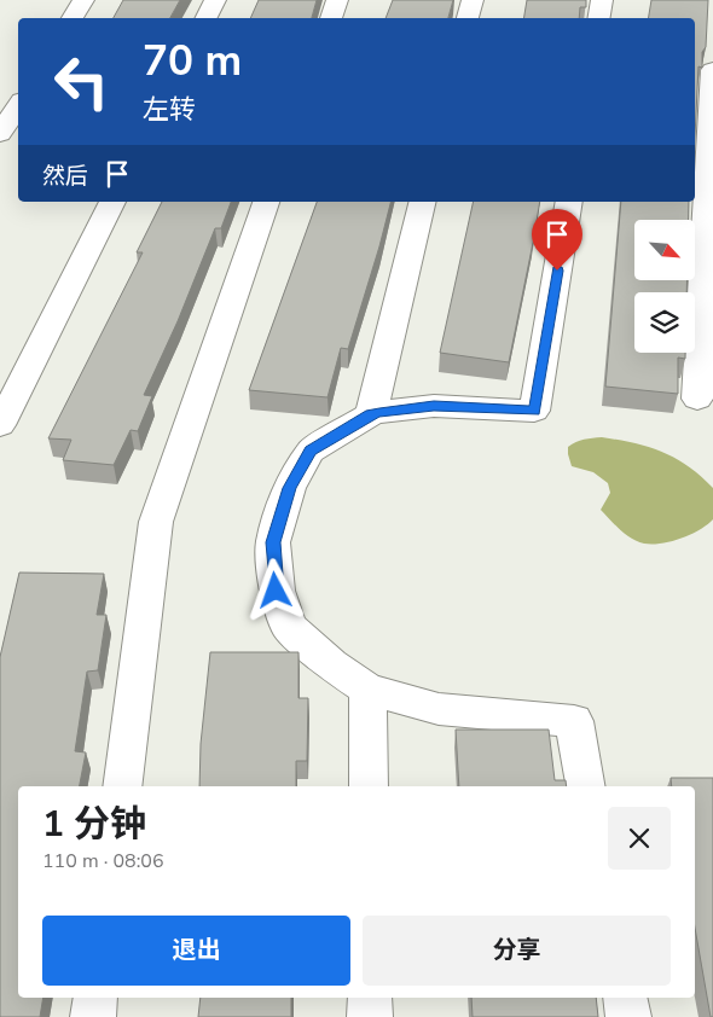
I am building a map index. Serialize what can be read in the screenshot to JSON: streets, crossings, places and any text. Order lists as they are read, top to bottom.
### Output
{
  "north": "bottom right",
  "page": {
    "turn": ["70 m", "左转"],
    "then": "然后",
    "heading": ["1 分钟", "110 m · 08:06"],
    "buttons": ["退出", "分享"]
  }
}
